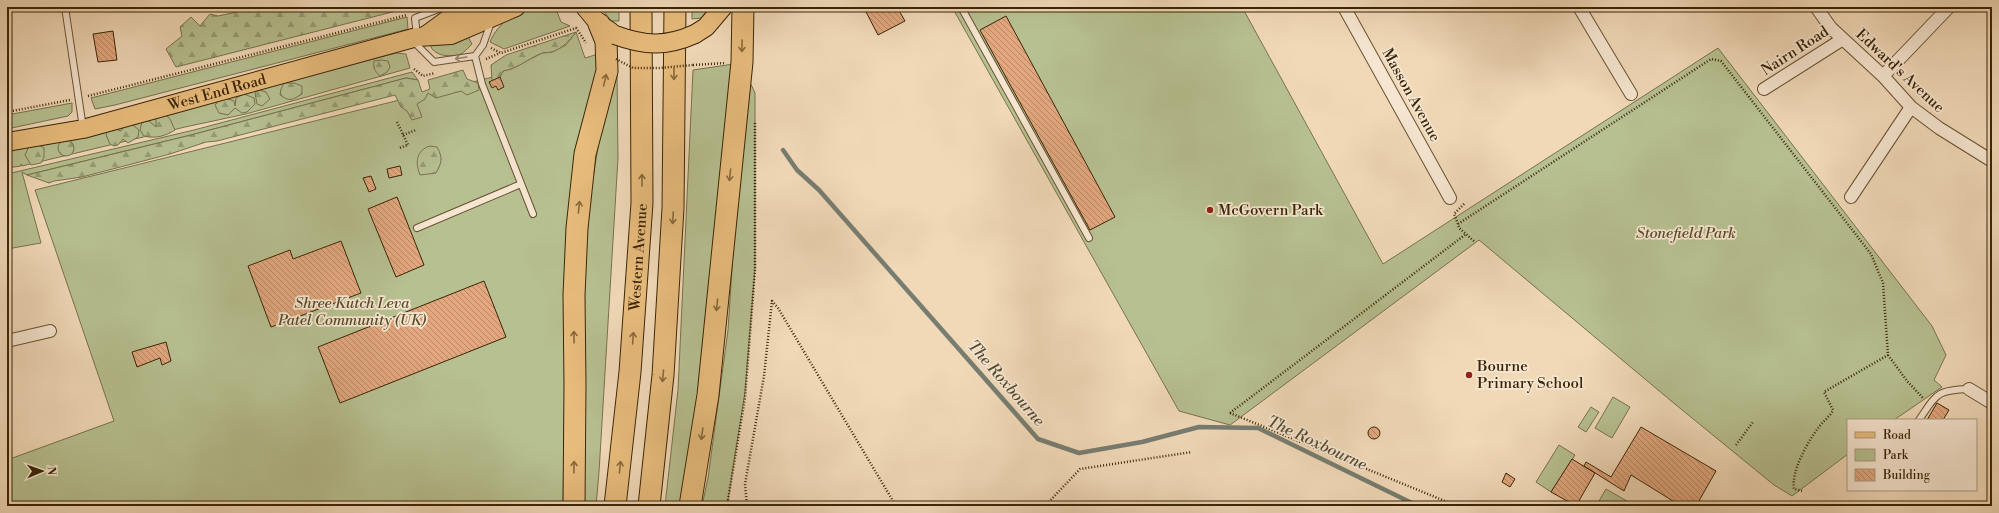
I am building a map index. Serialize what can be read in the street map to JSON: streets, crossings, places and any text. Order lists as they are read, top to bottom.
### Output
{
  "streets": {
    "highway": ["Western Avenue"],
    "main road": ["West End Road"],
    "street": ["Nairn Road", "Edward's Avenue", "Masson Avenue"]
  },
  "crossings": [
    ["Nairn Road", "Edward's Avenue"]
  ],
  "water": ["The Roxbourne"],
  "parks": ["Stonefield Park", "Shree Kutch Leva Patel Community (UK)"],
  "places": ["McGovern Park", "Bourne Primary School"],
  "legend": ["Road", "Park", "Building"],
  "north": "right"
}
